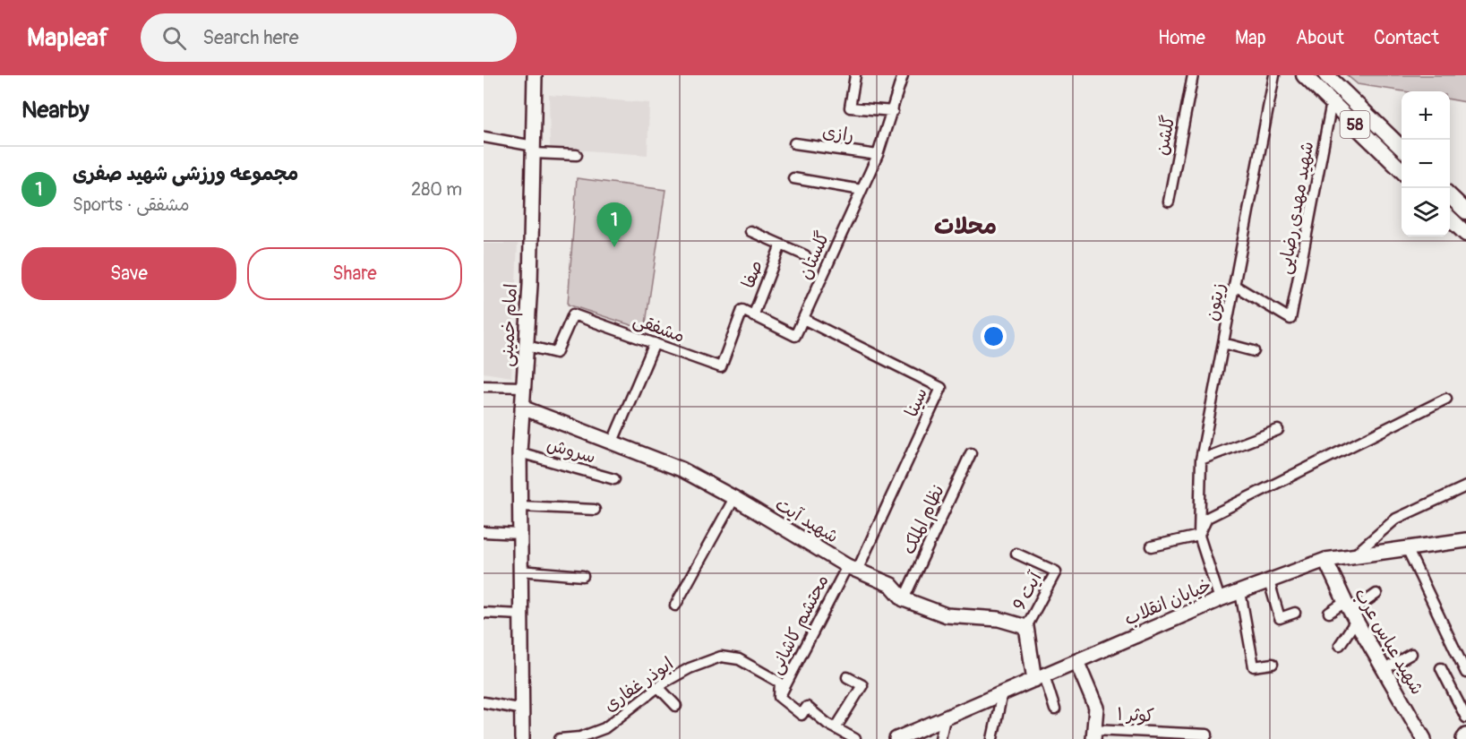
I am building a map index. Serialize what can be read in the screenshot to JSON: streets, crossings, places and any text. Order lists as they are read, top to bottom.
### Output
{
  "streets": {
    "main road": [
      "58",
      "امام خمینی",
      "شهید آیت",
      "خیابان انقلاب",
      "شهید عباس عرب"
    ],
    "street": [
      "رازی",
      "گلشن",
      "شهید مهدی رضایی",
      "گلستان",
      "صفا",
      "زیتون",
      "مشفقی",
      "سینا",
      "سروش",
      "نظام الملک",
      "آیت 9",
      "محتشم کاشانی",
      "ابوذر غفاری",
      "کوثر ۱"
    ]
  },
  "crossings": [
    ["58", "شهید مهدی رضایی"],
    ["رازی", "گلستان"],
    ["شهید مهدی رضایی", "زیتون"],
    ["گلستان", "صفا"],
    ["گلستان", "مشفقی"],
    ["گلستان", "سینا"],
    ["صفا", "مشفقی"],
    ["زیتون", "خیابان انقلاب"],
    ["امام خمینی", "مشفقی"],
    ["امام خمینی", "سروش"],
    ["امام خمینی", "شهید آیت"],
    ["سینا", "شهید آیت"],
    ["سینا", "محتشم کاشانی"],
    ["نظام الملک", "شهید آیت"],
    ["شهید آیت", "آیت 9"],
    ["شهید آیت", "محتشم کاشانی"],
    ["خیابان انقلاب", "شهید عباس عرب"],
    ["محتشم کاشانی", "ابوذر غفاری"]
  ],
  "districts": ["محلات"],
  "page": {
    "header": "Mapleaf",
    "search": "Search here",
    "nav": [
      "Home",
      "Map",
      "About",
      "Contact"
    ],
    "heading": "Nearby",
    "map_buttons": ["+", "−"],
    "list": [
      {
        "mark": "1",
        "name": "مجموعه ورزشی شهید صفری",
        "note": "Sports · مشفقی",
        "value": "280 m"
      }
    ],
    "pins": "1",
    "buttons": ["Save", "Share"]
  }
}
